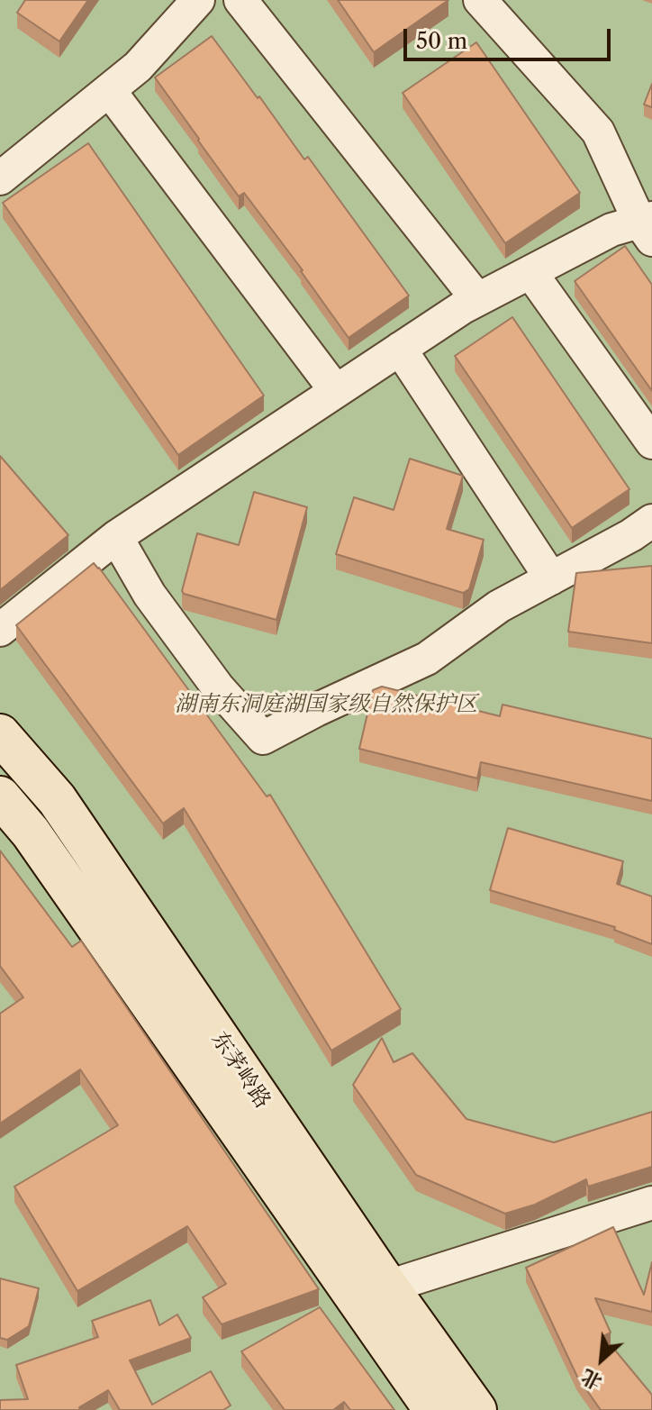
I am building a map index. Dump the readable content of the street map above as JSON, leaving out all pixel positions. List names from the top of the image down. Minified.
{"streets":{"main road":["东茅岭路"]},"parks":["湖南东洞庭湖国家级自然保护区"],"scale_bar":"50 m","north":"bottom left"}
